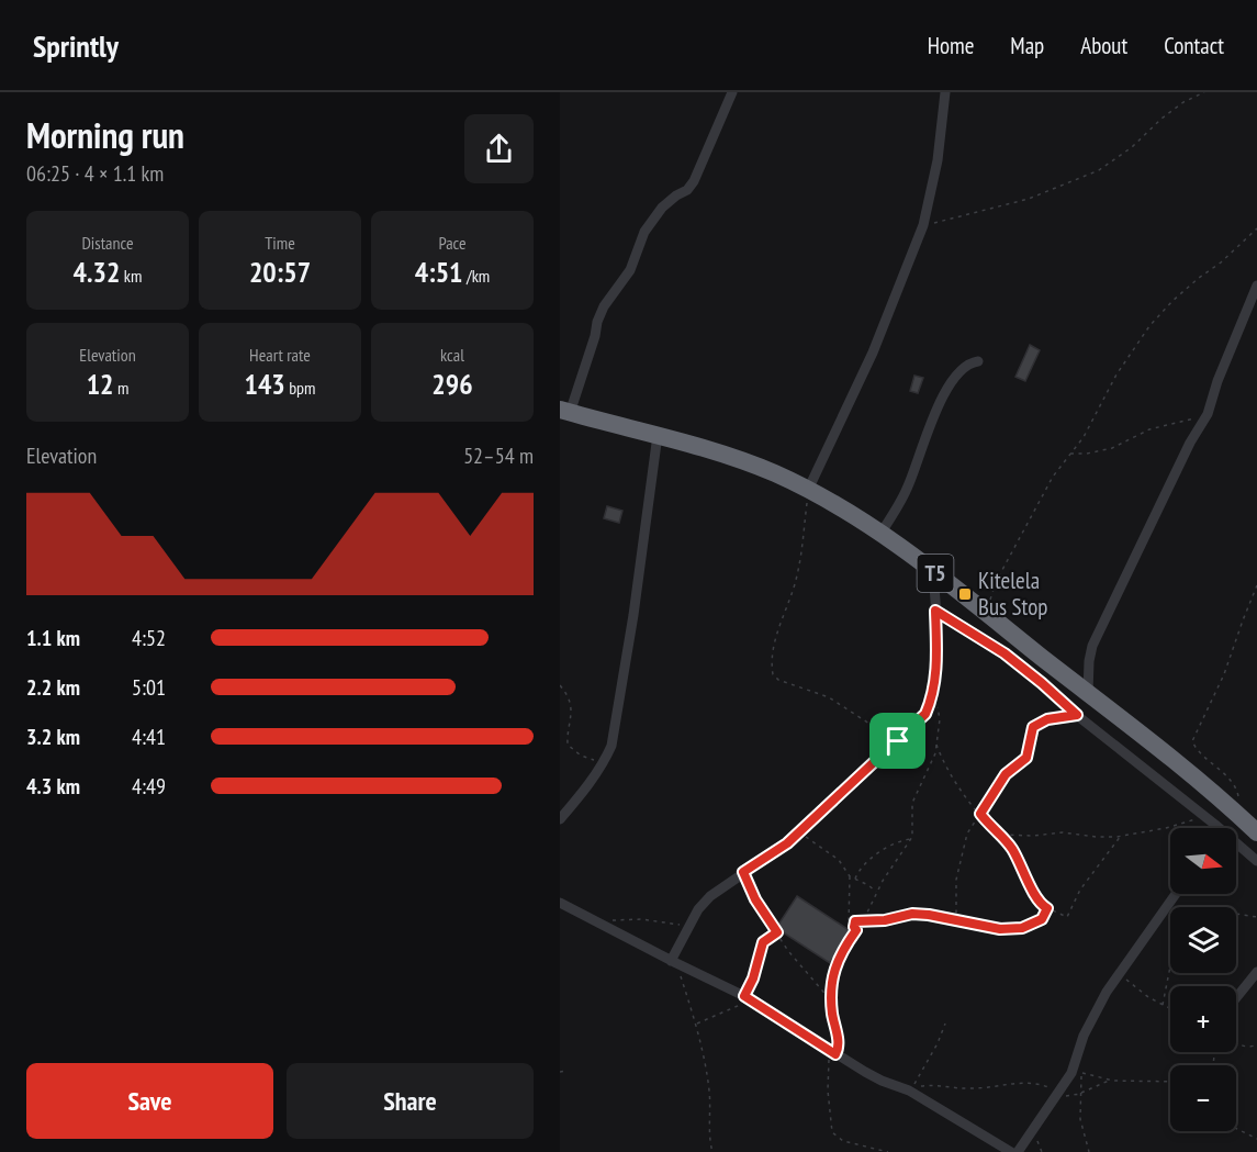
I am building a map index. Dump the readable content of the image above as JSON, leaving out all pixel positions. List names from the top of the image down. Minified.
{"streets":{"highway":["T5"]},"places":{"transit":["Kitelela Bus Stop"]},"north":"right","page":{"header":"Sprintly","nav":["Home","Map","About","Contact"],"heading":["Morning run","06:25 · 4 × 1.1 km"],"stats":[["Distance","4.32 km"],["Time","20:57"],["Pace","4:51 /km"],["Elevation","12 m"],["Heart rate","143 bpm"],["kcal","296"]],"chart":["Elevation","52–54 m"],"list":[{"name":"1.1 km","note":"4:52"},{"name":"2.2 km","note":"5:01"},{"name":"3.2 km","note":"4:41"},{"name":"4.3 km","note":"4:49"}],"map_buttons":["+","−"],"buttons":["Save","Share"]}}
